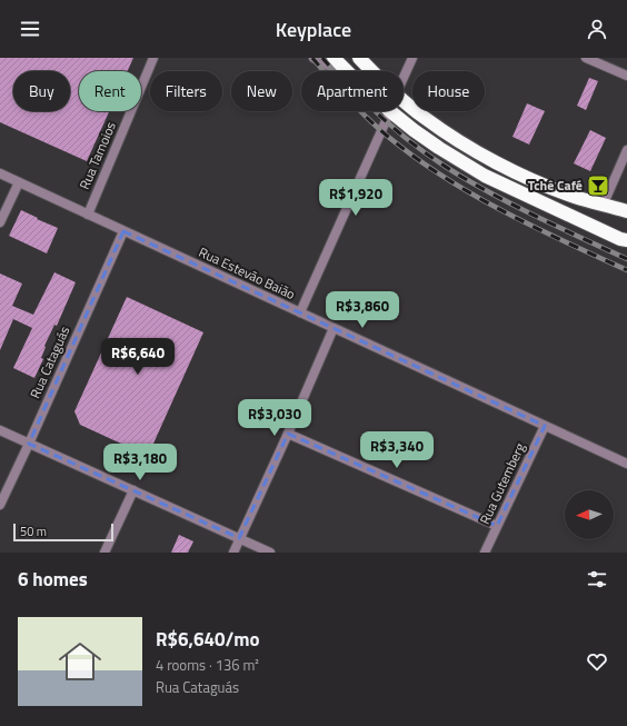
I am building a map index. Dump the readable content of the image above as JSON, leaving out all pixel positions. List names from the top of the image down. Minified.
{"streets":{"street":["Rua Tamoios","Rua Estevão Baião","Rua Cataguás","Rua Gutemberg"]},"crossings":[["Rua Tamoios","Rua Estevão Baião"],["Rua Estevão Baião","Rua Cataguás"],["Rua Estevão Baião","Rua Gutemberg"]],"places":{"bar":["Tchê Café"]},"scale_bar":"50 m","north":"left","page":{"header":"Keyplace","chip":["Buy","Rent","Filters","New","Apartment","House"],"price":["R$1,920","R$3,860","R$6,640","R$3,030","R$3,340","R$3,180"],"scale":"50 m","heading":"6 homes","list":[{"name":"R$6,640/mo","note":"4 rooms · 136 m² · Rua Cataguás"}]}}
